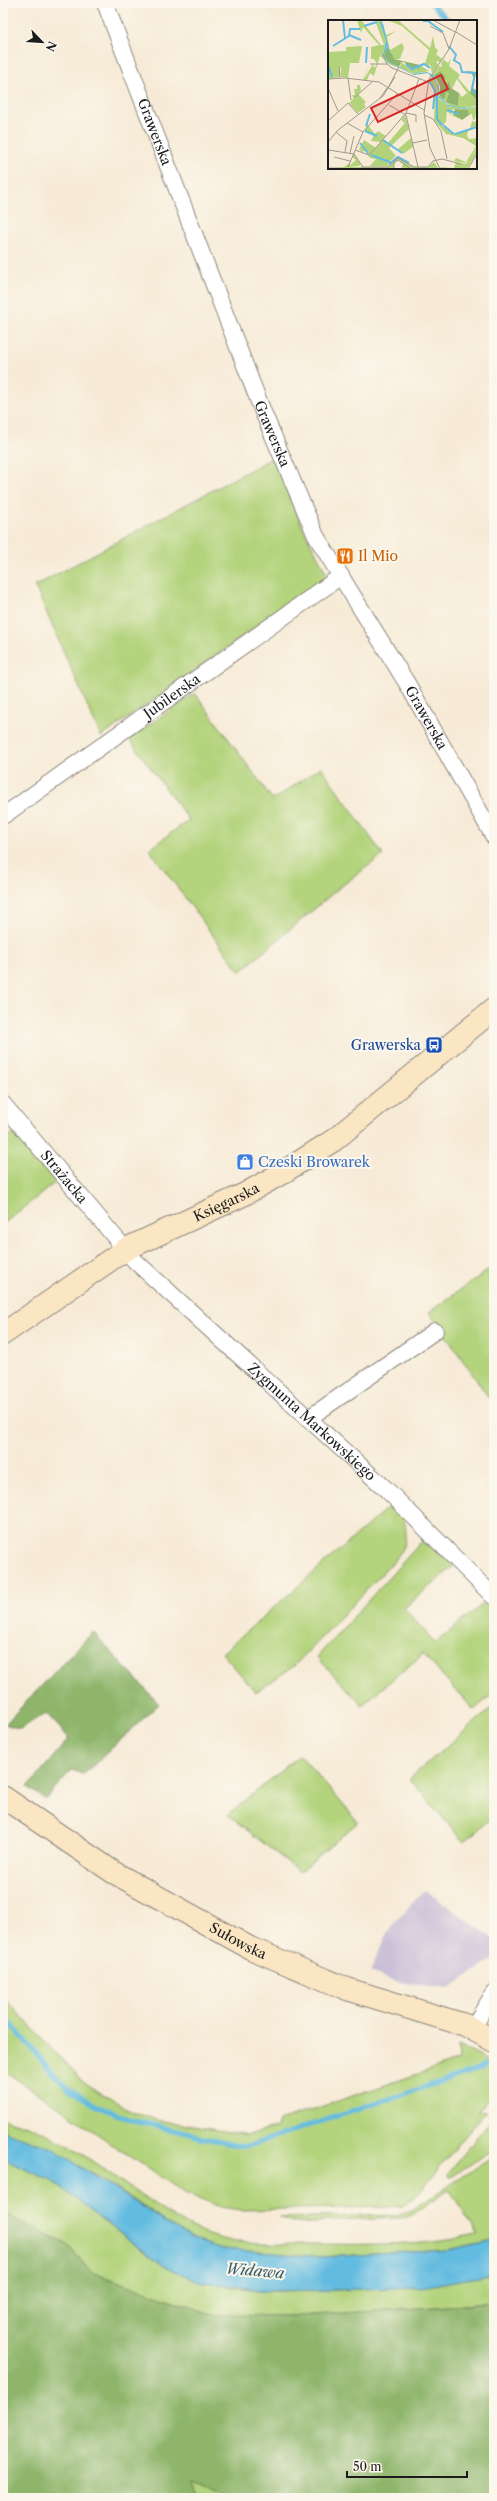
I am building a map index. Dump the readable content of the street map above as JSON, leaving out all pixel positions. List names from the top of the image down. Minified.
{"streets":{"street":["Grawerska","Jubilerska","Strażacka","Księgarska","Zygmunta Markowskiego","Sułowska"]},"crossings":[["Grawerska","Jubilerska"],["Strażacka","Księgarska"],["Strażacka","Zygmunta Markowskiego"],["Księgarska","Zygmunta Markowskiego"]],"water":["Widawa"],"places":{"restaurant":["Il Mio"],"bus stop":["Grawerska"],"shop":["Czeski Browarek"]},"scale_bar":"50 m","north":"bottom right"}
